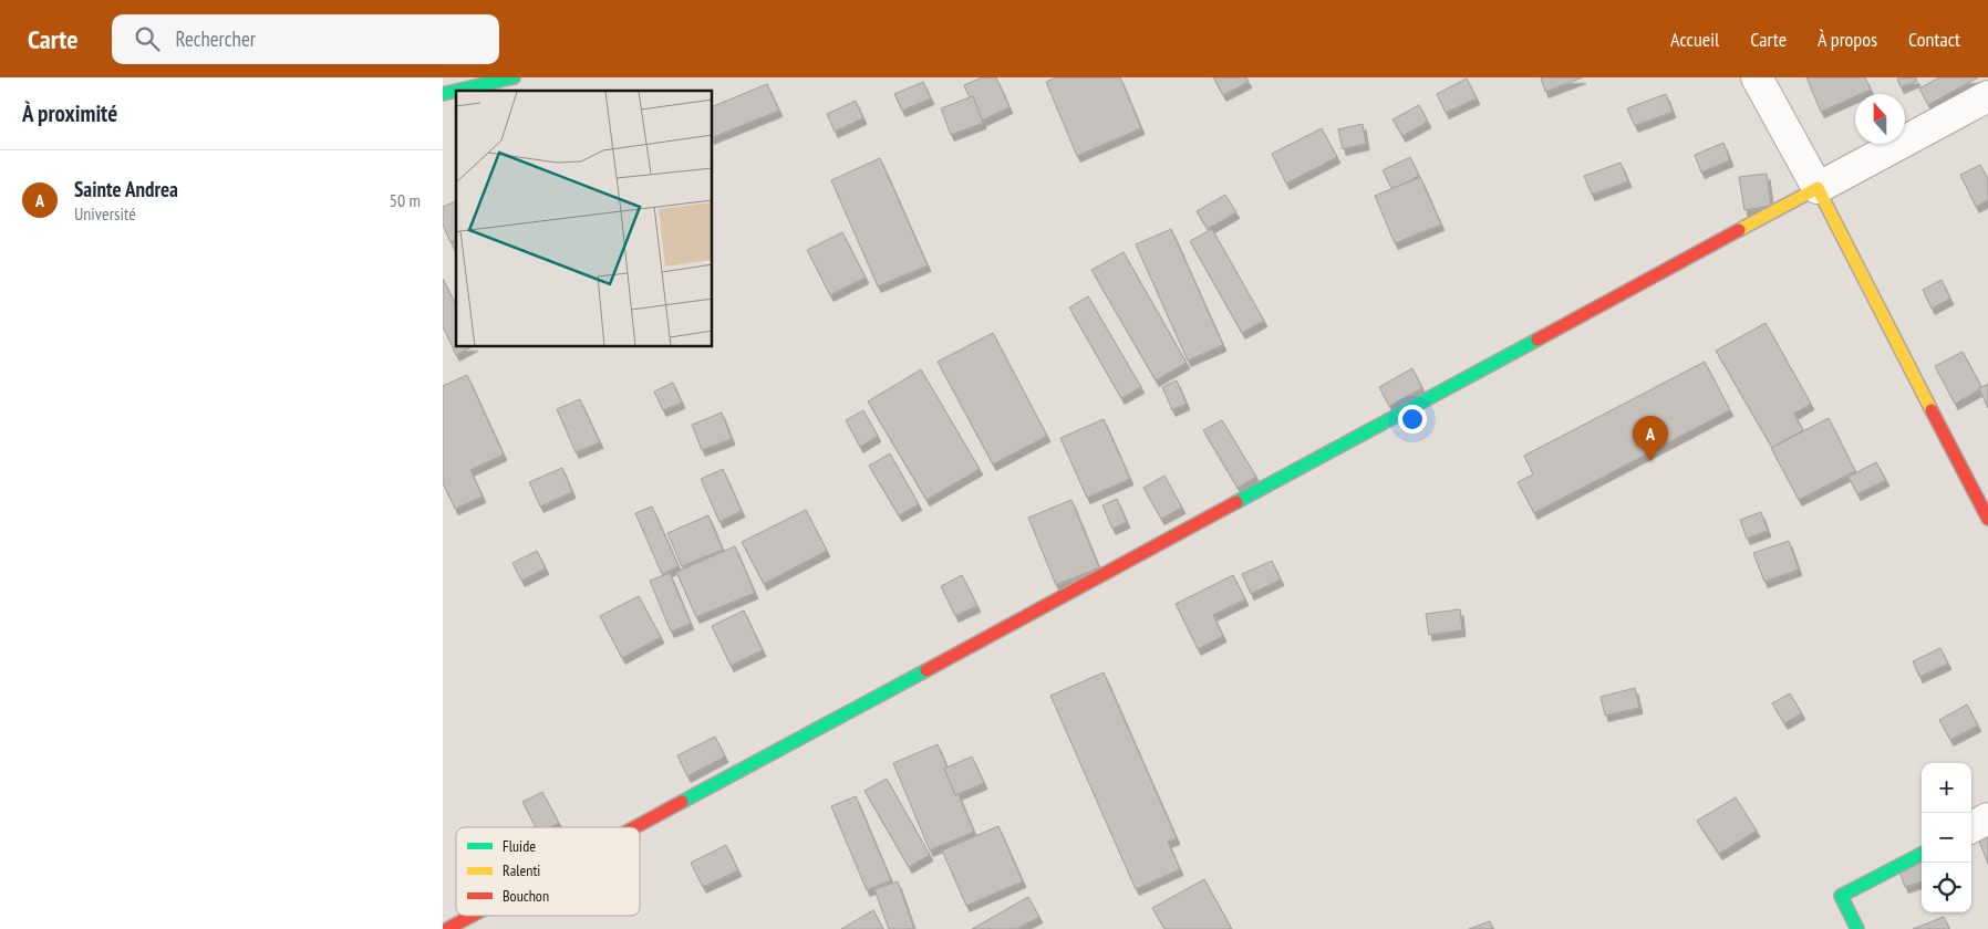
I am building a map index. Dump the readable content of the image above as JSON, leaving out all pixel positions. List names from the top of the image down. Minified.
{"legend":["Fluide","Ralenti","Bouchon"],"north":"top","page":{"header":"Carte","search":"Rechercher","nav":["Accueil","Carte","À propos","Contact"],"heading":"À proximité","list":[{"mark":"A","name":"Sainte Andrea","note":"Université","value":"50 m"}],"pins":"A","map_buttons":["+","−"]}}
